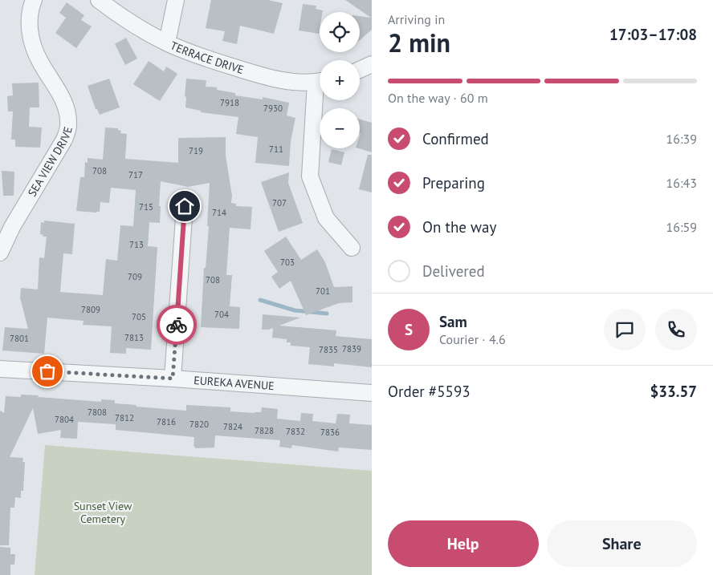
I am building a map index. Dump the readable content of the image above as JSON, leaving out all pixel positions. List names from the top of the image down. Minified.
{"streets":{"street":["TERRACE DRIVE","SEA VIEW DRIVE","EUREKA AVENUE"]},"parks":["Sunset View Cemetery"],"house_numbers":["7918","7930","711","719","708","717","707","715","714","713","703","709","708","701","7809","704","705","7813","7801","7839","7835","7808","7812","7804","7816","7820","7824","7828","7832","7836"],"page":{"heading":["2 min","Arriving in","17:03–17:08"],"panel":["Sam","Courier · 4.6","Order #5593","$33.57"],"map_buttons":["+","−"],"bar":"On the way · 60 m","list":[["Confirmed","16:39"],["Preparing","16:43"],["On the way","16:59"],"Delivered"],"round":"S","buttons":["Help","Share"]}}
